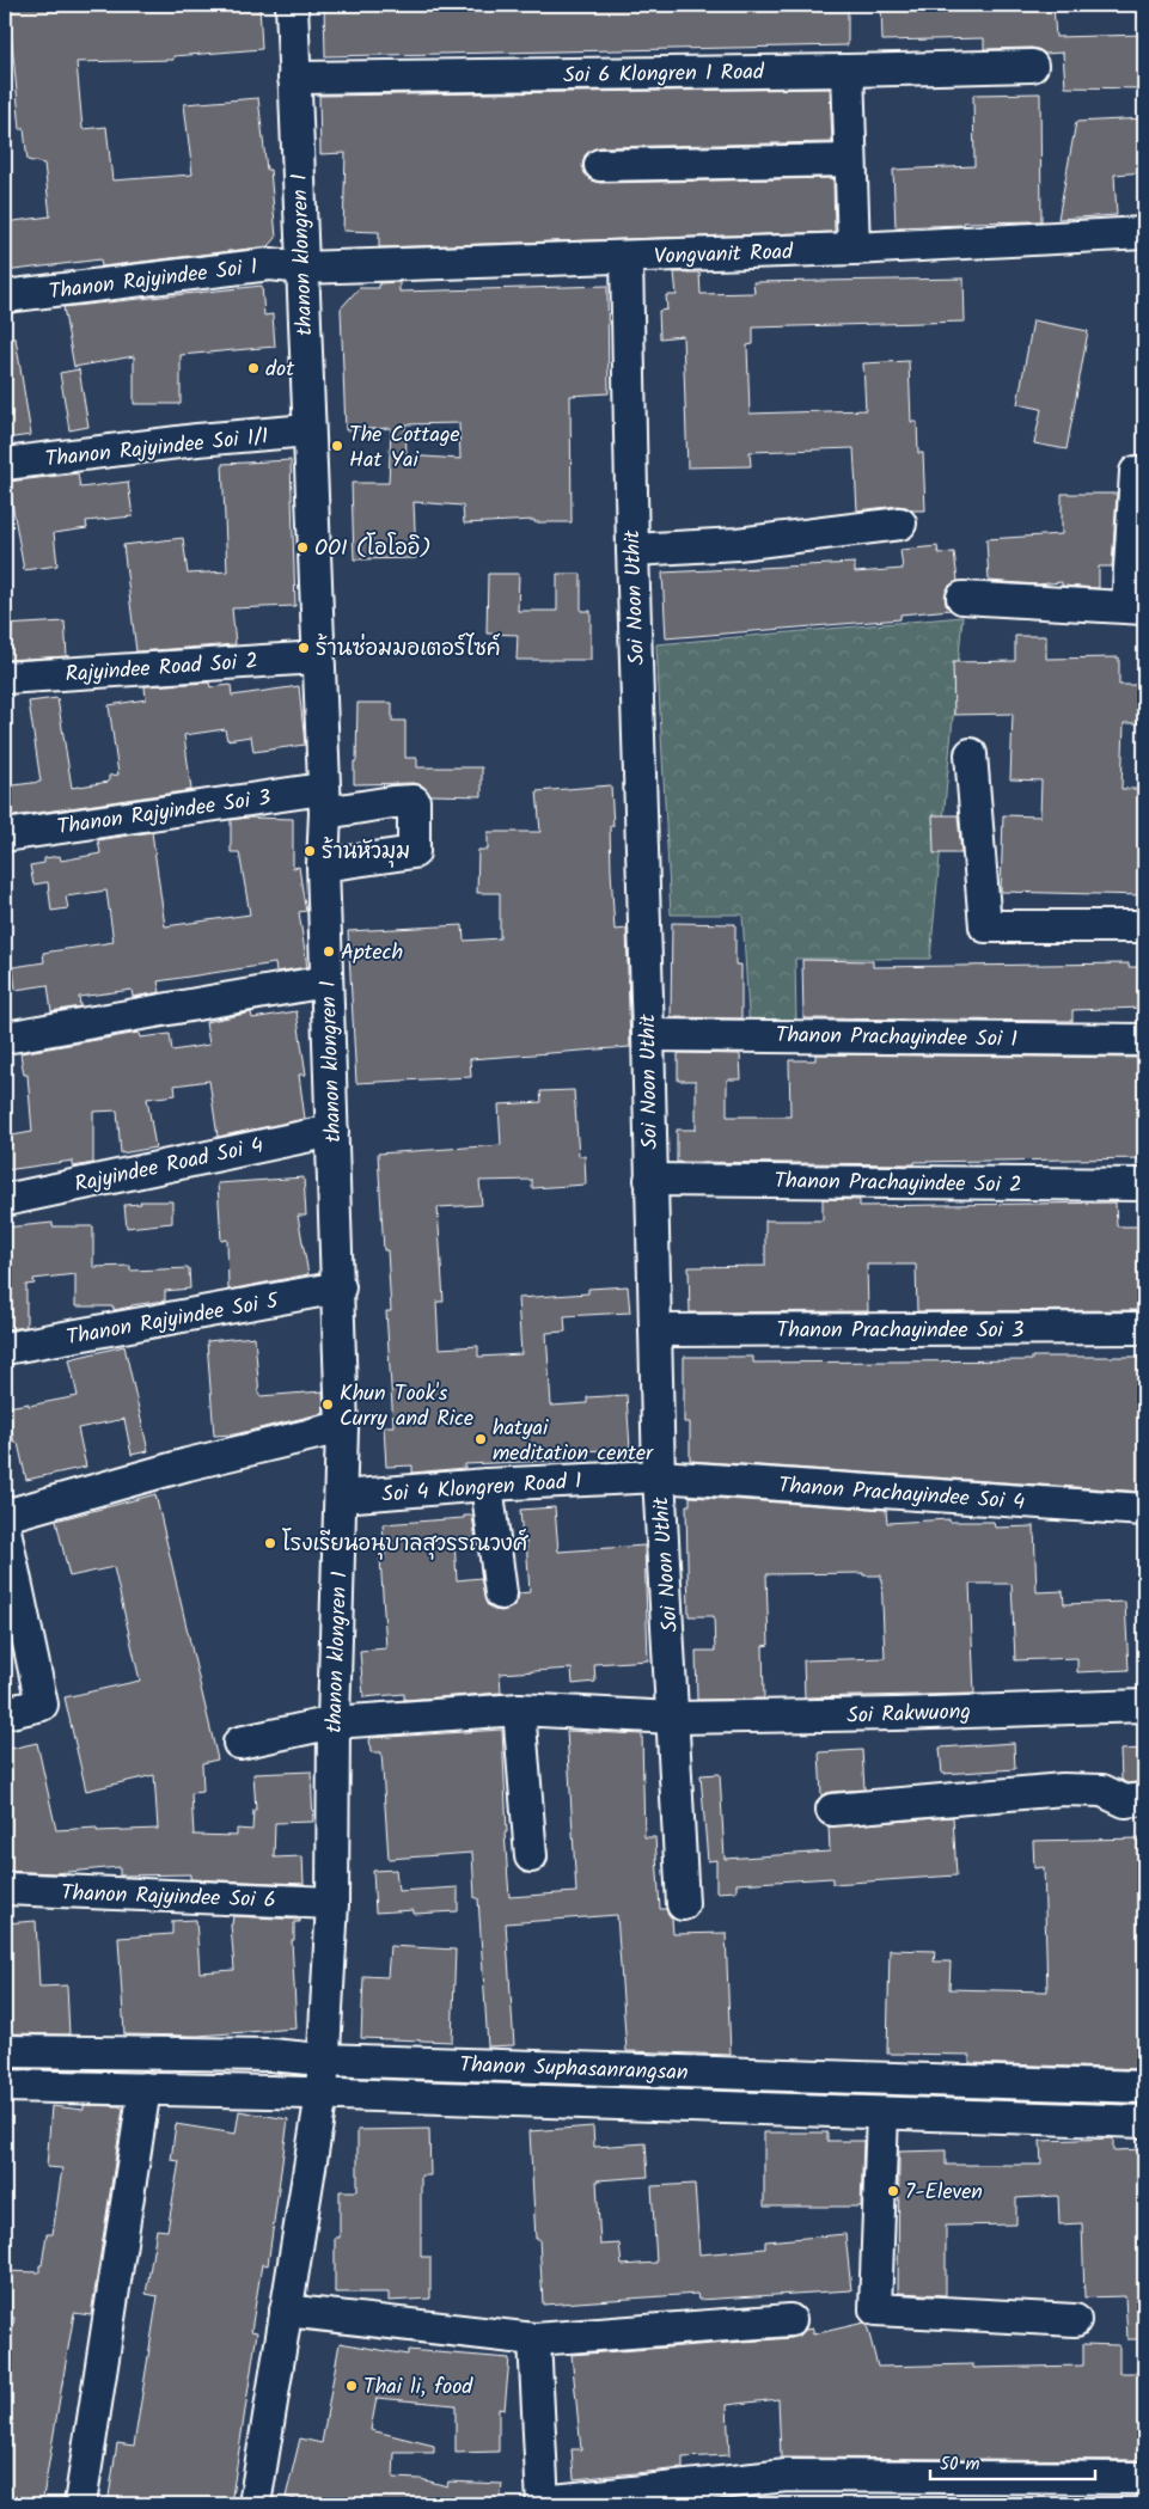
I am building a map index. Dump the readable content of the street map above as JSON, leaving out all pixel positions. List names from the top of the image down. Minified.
{"streets":{"street":["Soi 6 Klongren 1 Road","Vongvanit Road","thanon klongren 1","Thanon Rajyindee Soi 1","Thanon Rajyindee Soi 1/1","Soi Noon Uthit","Rajyindee Road Soi 2","Thanon Rajyindee Soi 3","Thanon Prachayindee Soi 1","Rajyindee Road Soi 4","Thanon Prachayindee Soi 2","Thanon Rajyindee Soi 5","Thanon Prachayindee Soi 3","Soi 4 Klongren Road 1","Thanon Prachayindee Soi 4","Soi Rakwuong","Thanon Rajyindee Soi 6","Thanon Suphasanrangsan"]},"crossings":[["Soi 6 Klongren 1 Road","thanon klongren 1"],["Vongvanit Road","thanon klongren 1"],["Vongvanit Road","Thanon Rajyindee Soi 1"],["Vongvanit Road","Soi Noon Uthit"],["thanon klongren 1","Thanon Rajyindee Soi 1"],["thanon klongren 1","Thanon Rajyindee Soi 1/1"],["thanon klongren 1","Rajyindee Road Soi 2"],["thanon klongren 1","Thanon Rajyindee Soi 3"],["thanon klongren 1","Rajyindee Road Soi 4"],["thanon klongren 1","Thanon Rajyindee Soi 5"],["thanon klongren 1","Soi 4 Klongren Road 1"],["thanon klongren 1","Soi Rakwuong"],["thanon klongren 1","Thanon Rajyindee Soi 6"],["thanon klongren 1","Thanon Suphasanrangsan"],["Soi Noon Uthit","Thanon Prachayindee Soi 1"],["Soi Noon Uthit","Thanon Prachayindee Soi 2"],["Soi Noon Uthit","Thanon Prachayindee Soi 3"],["Soi Noon Uthit","Soi 4 Klongren Road 1"],["Soi Noon Uthit","Thanon Prachayindee Soi 4"],["Soi Noon Uthit","Soi Rakwuong"],["Soi 4 Klongren Road 1","Thanon Prachayindee Soi 4"]],"places":["dot","The Cottage Hat Yai","OOI (โอโออิ)","ร้านซ่อมมอเตอร์ไซค์","ร้านหัวมุม","Aptech","Khun Took's Curry and Rice","hatyai meditation center","โรงเรียนอนุบาลสุวรรณวงศ์","7-Eleven","Thai li, food"],"scale_bar":"50 m"}
